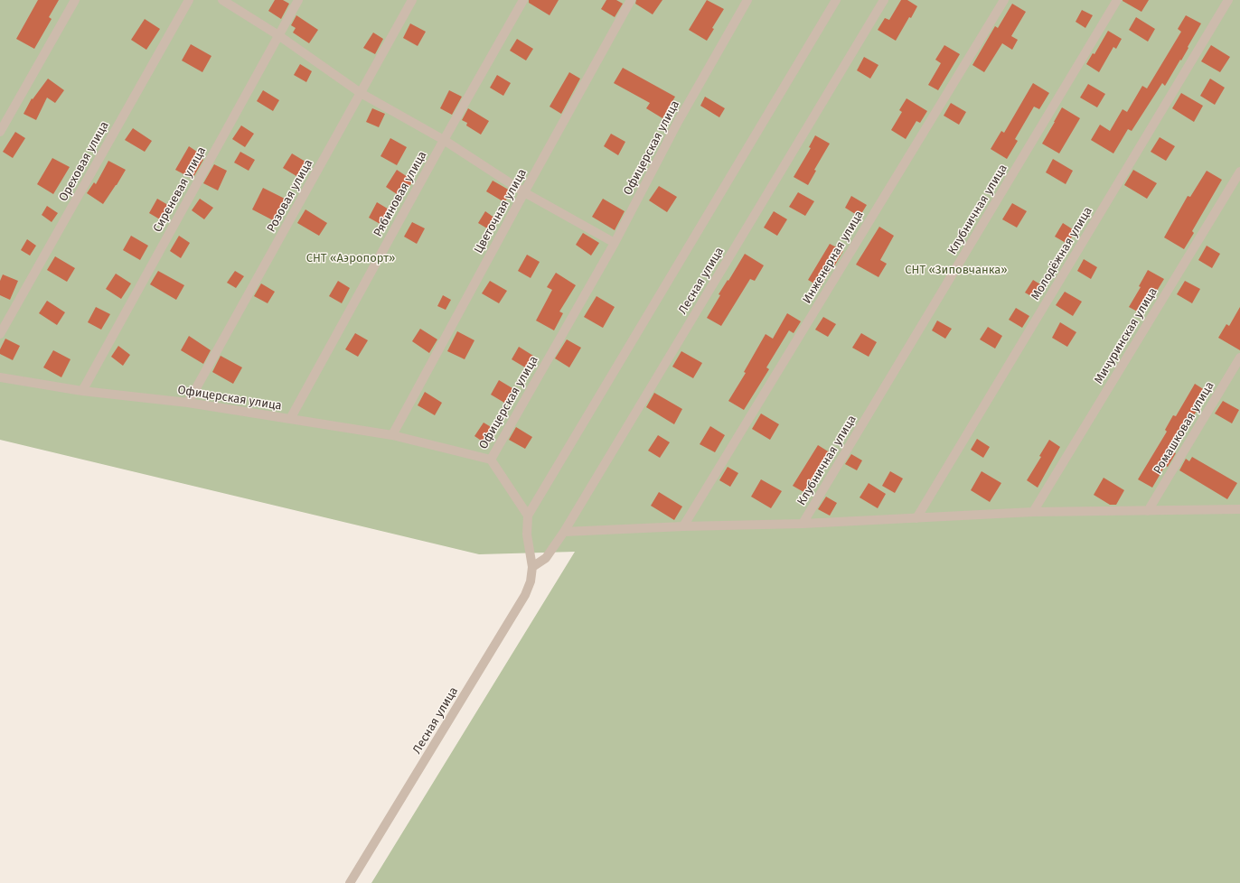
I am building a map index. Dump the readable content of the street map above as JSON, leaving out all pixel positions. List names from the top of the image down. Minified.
{"streets":{"street":["Офицерская улица","Ореховая улица","Сиреневая улица","Рябиновая улица","Розовая улица","Клубничная улица","Цветочная улица","Молодёжная улица","Инженерная улица","Лесная улица","Мичуринская улица","Ромашковая улица"]},"crossings":[["Офицерская улица","Сиреневая улица"],["Офицерская улица","Рябиновая улица"],["Офицерская улица","Розовая улица"],["Офицерская улица","Цветочная улица"]],"parks":["СНТ «Аэропорт»","СНТ «Зиповчанка»"]}
